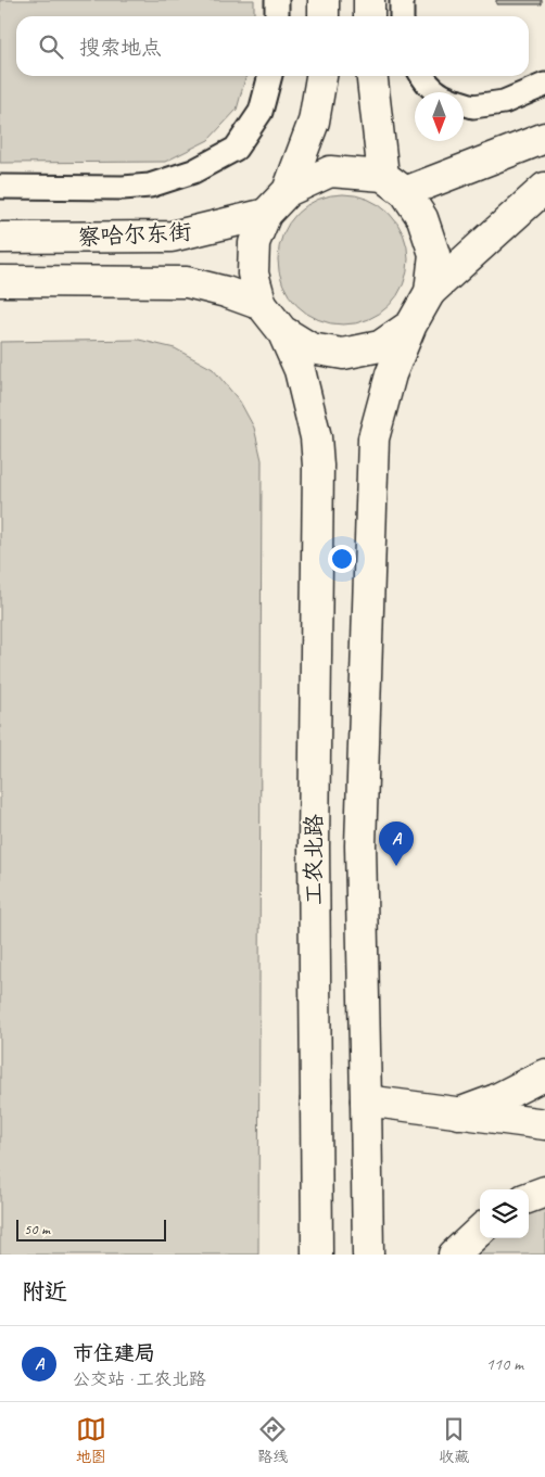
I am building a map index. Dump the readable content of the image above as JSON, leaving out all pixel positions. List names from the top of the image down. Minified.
{"streets":{"main road":["察哈尔东街","工农北路"]},"crossings":[["察哈尔东街","工农北路"]],"scale_bar":"50 m","north":"bottom","page":{"search":"搜索地点","pins":"A","scale":"50 m","heading":"附近","list":[{"mark":"A","name":"市住建局","note":"公交站 · 工农北路","value":"110 m"}],"nav":["地图","路线","收藏"]}}
